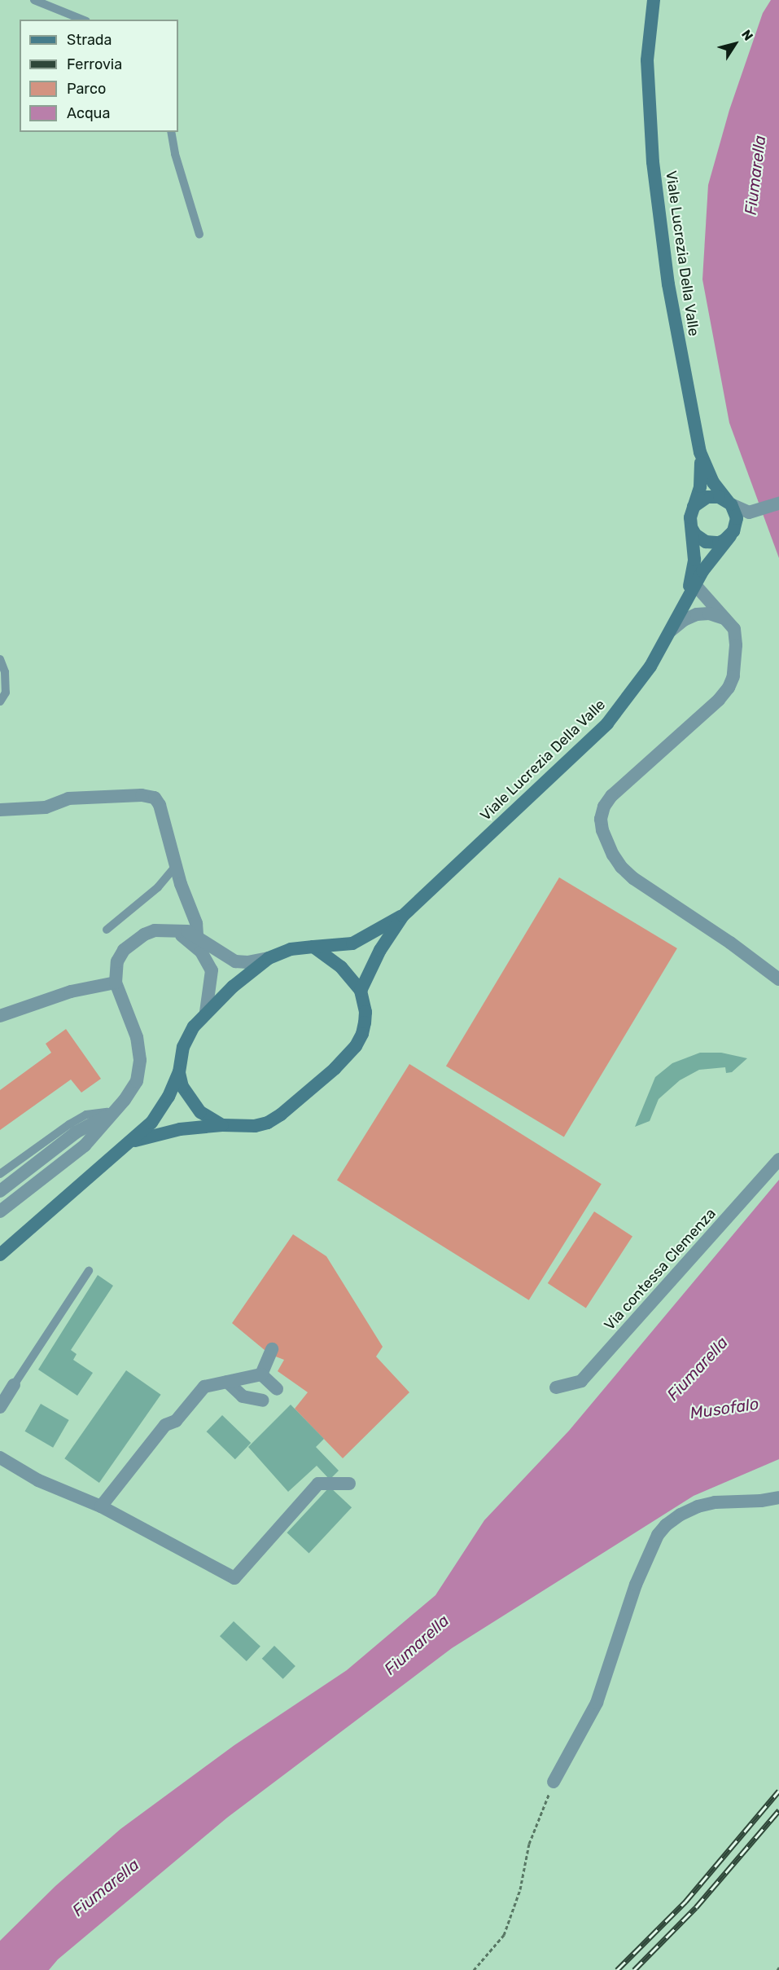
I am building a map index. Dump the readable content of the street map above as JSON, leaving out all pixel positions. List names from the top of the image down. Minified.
{"streets":{"main road":["Viale Lucrezia Della Valle"],"street":["Via contessa Clemenza"]},"water":["Fiumarella","Musofalo"],"legend":["Strada","Ferrovia","Parco","Acqua"],"north":"top right"}
